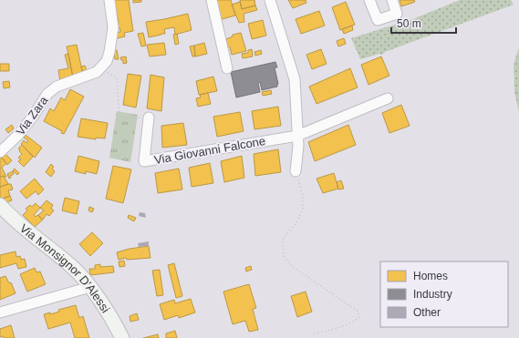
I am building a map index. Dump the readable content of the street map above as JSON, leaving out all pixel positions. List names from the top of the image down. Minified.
{"streets":{"main road":["Via Monsignor D'Alessi"],"street":["Via Zara","Via Giovanni Falcone"]},"legend":["Homes","Industry","Other"],"scale_bar":"50 m"}
